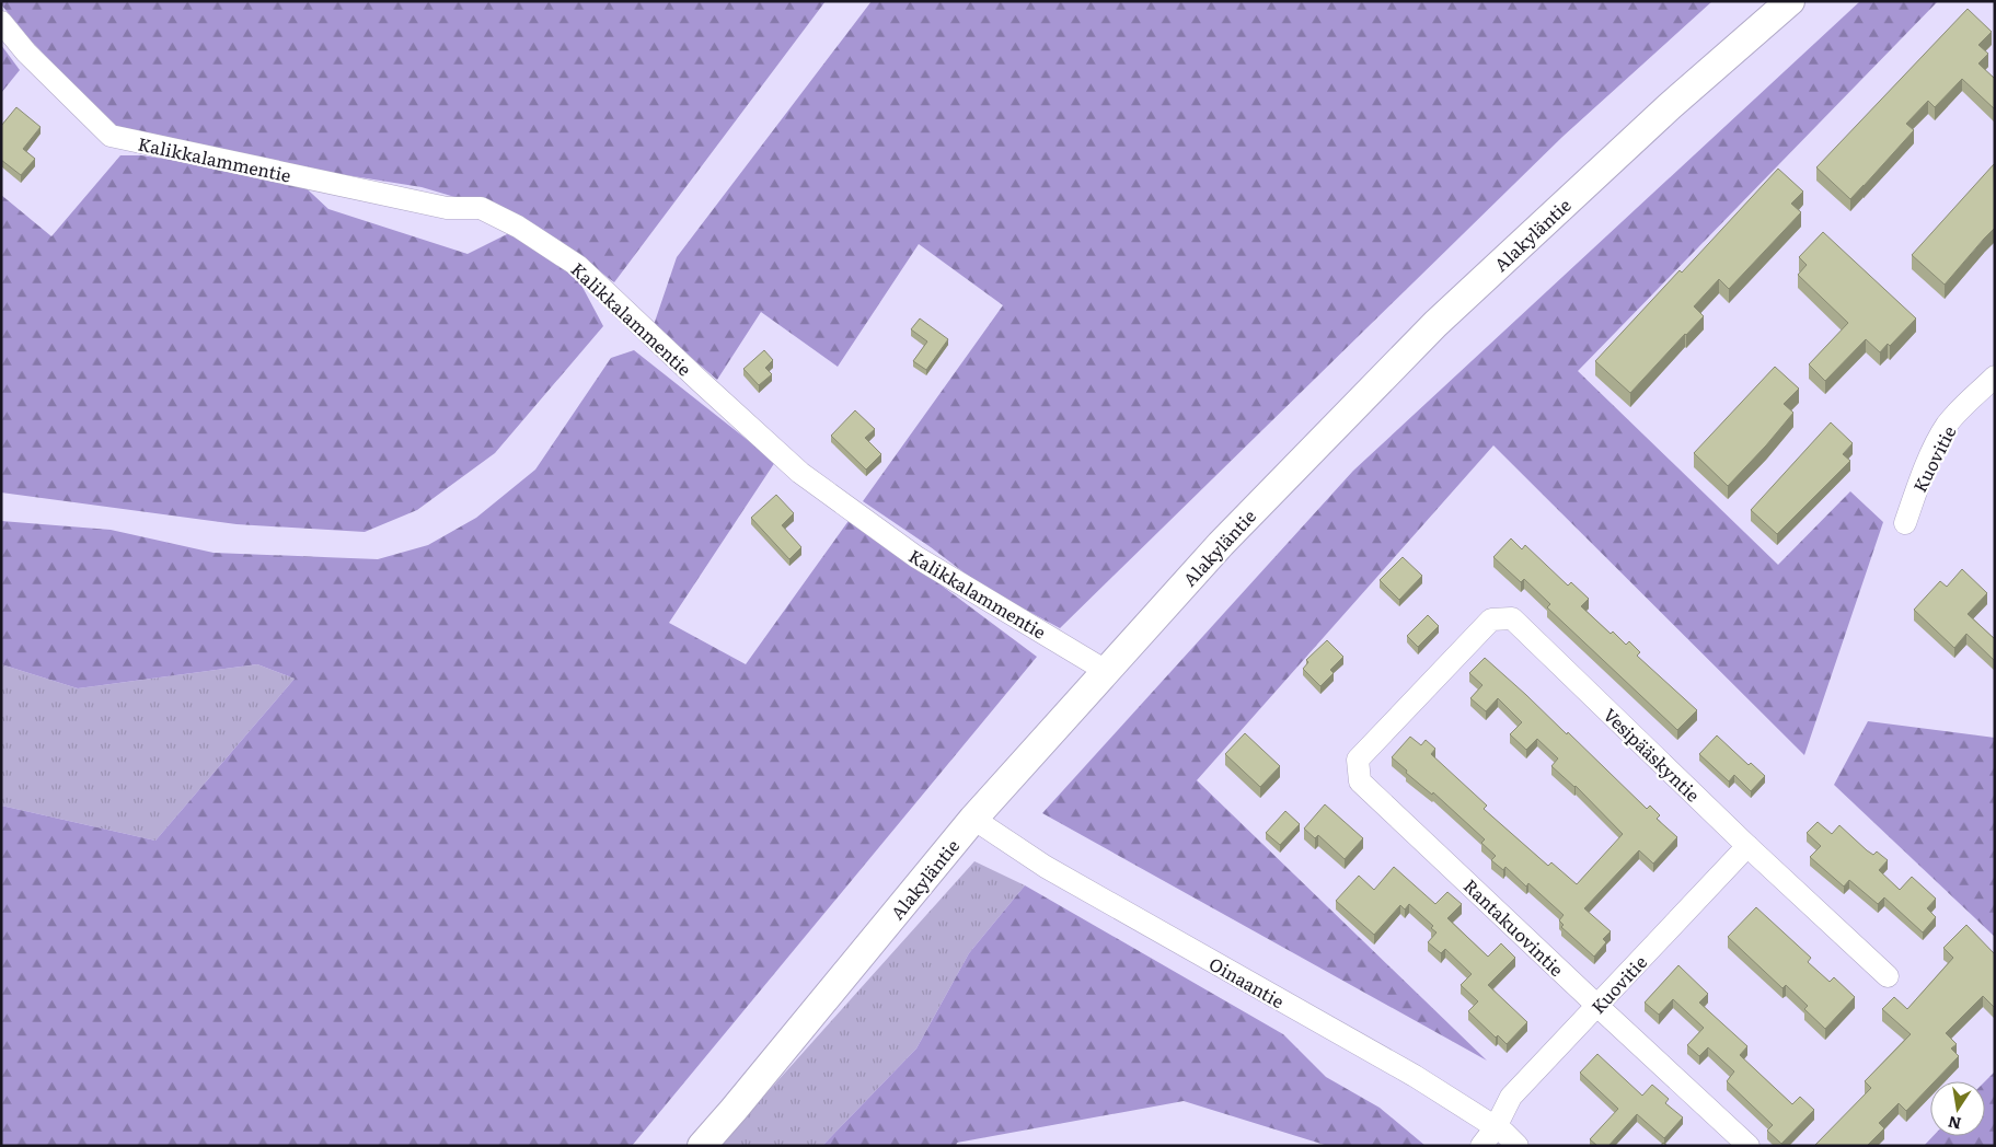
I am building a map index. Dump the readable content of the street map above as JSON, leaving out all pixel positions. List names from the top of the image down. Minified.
{"streets":{"main road":["Alakyläntie"],"street":["Kalikkalammentie","Kuovitie","Vesipääskyntie","Rantakuovintie","Oinaantie"]},"crossings":[["Kalikkalammentie","Alakyläntie"],["Alakyläntie","Oinaantie"],["Kuovitie","Vesipääskyntie"],["Kuovitie","Rantakuovintie"],["Kuovitie","Oinaantie"],["Vesipääskyntie","Rantakuovintie"]],"north":"bottom"}
